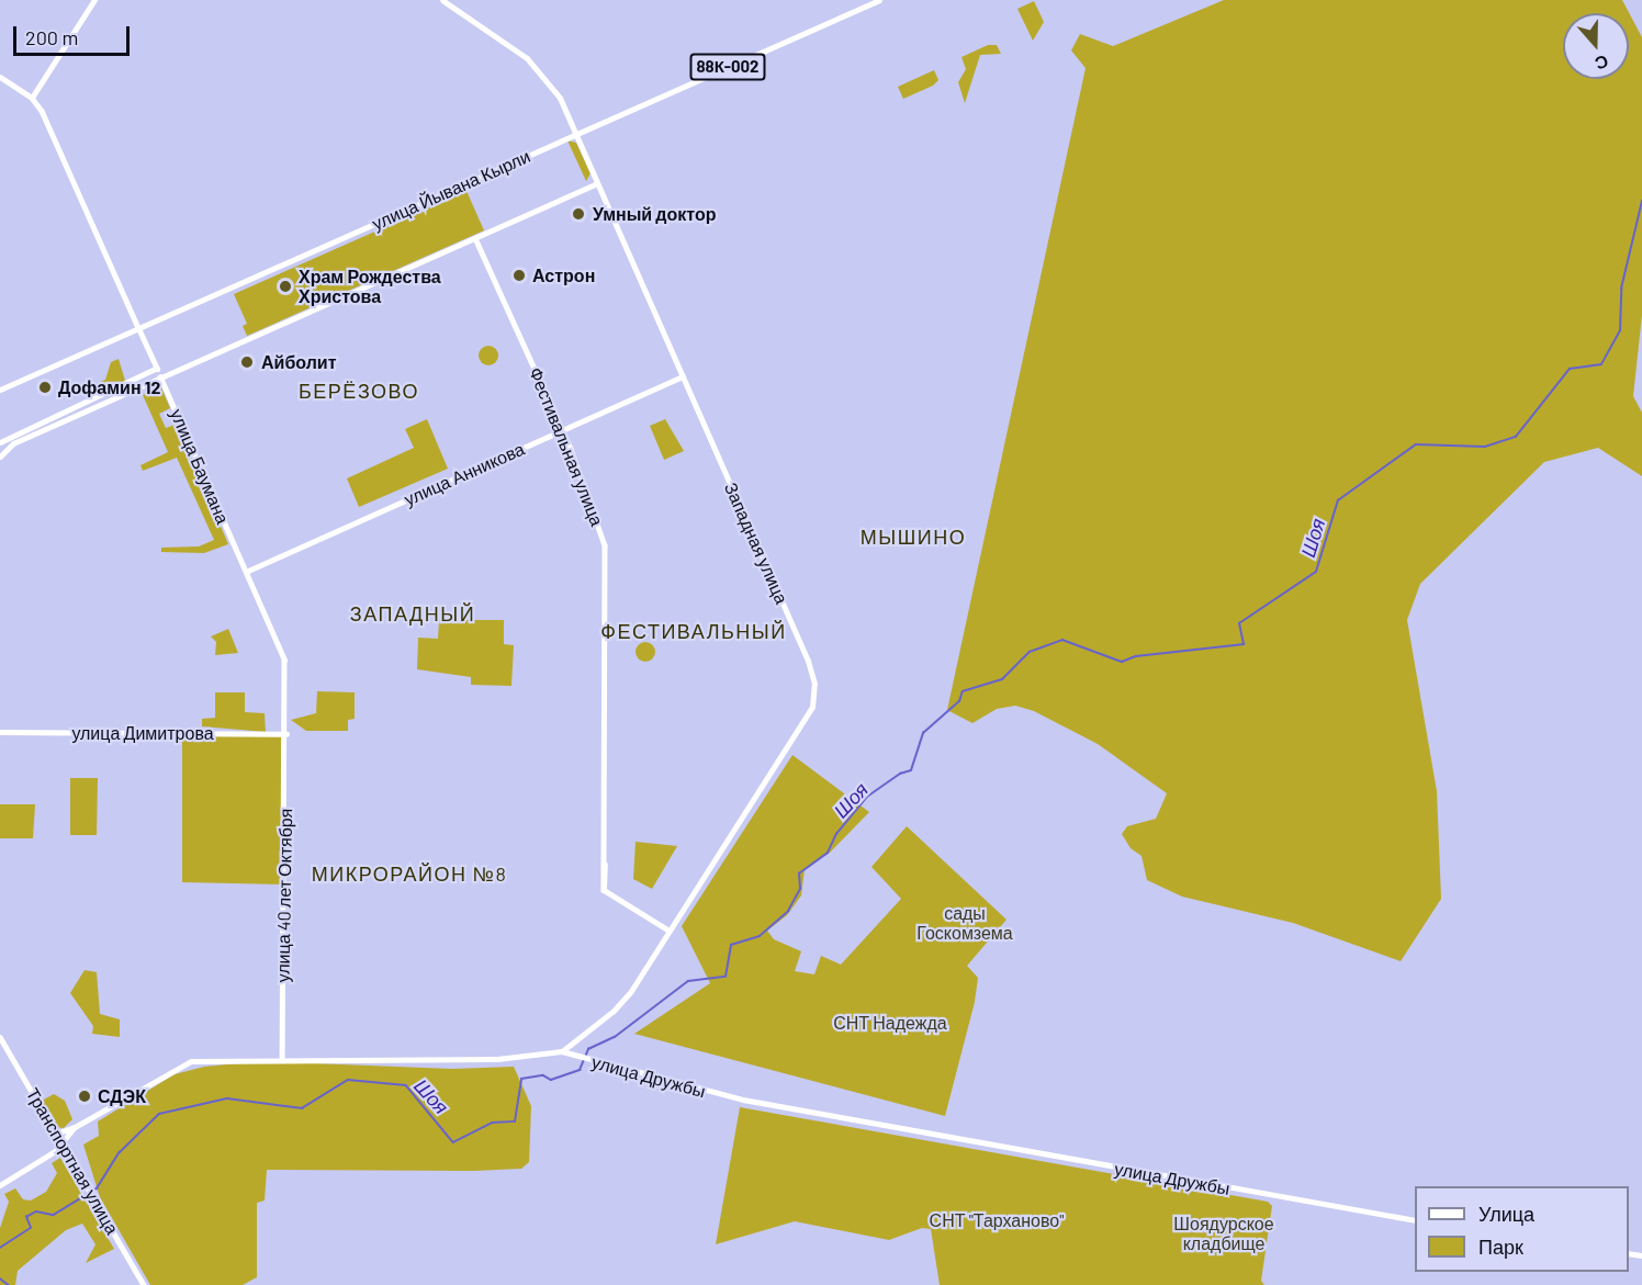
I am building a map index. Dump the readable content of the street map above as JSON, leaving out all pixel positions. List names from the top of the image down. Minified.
{"streets":{"main road":["88К-002","улица Йывана Кырли","улица Баумана","Западная улица","улица Дружбы"],"street":["Фестивальная улица","улица Анникова","улица Димитрова","улица 40 лет Октября","Транспортная улица"]},"crossings":[["улица Йывана Кырли","улица Баумана"],["улица Йывана Кырли","Западная улица"],["Фестивальная улица","улица Анникова"],["Фестивальная улица","Западная улица"],["улица Баумана","улица Анникова"],["улица Баумана","улица Димитрова"],["улица Баумана","улица 40 лет Октября"],["улица Анникова","Западная улица"],["Западная улица","улица Дружбы"],["улица Димитрова","улица 40 лет Октября"],["улица 40 лет Октября","улица Дружбы"],["улица Дружбы","Транспортная улица"]],"districts":["БЕРЁЗОВО","МЫШИНО","ЗАПАДНЫЙ","ФЕСТИВАЛЬНЫЙ","МИКРОРАЙОН №8"],"water":["Шоя"],"parks":["сады Госкомзема","СНТ Надежда","СНТ \"Тарханово\"","Шоядурское кладбище"],"places":["Умный доктор","Астрон","Храм Рождества Христова","Айболит","Дофамин 12","СДЭК"],"legend":["Улица","Парк"],"scale_bar":"200 m","north":"bottom"}
